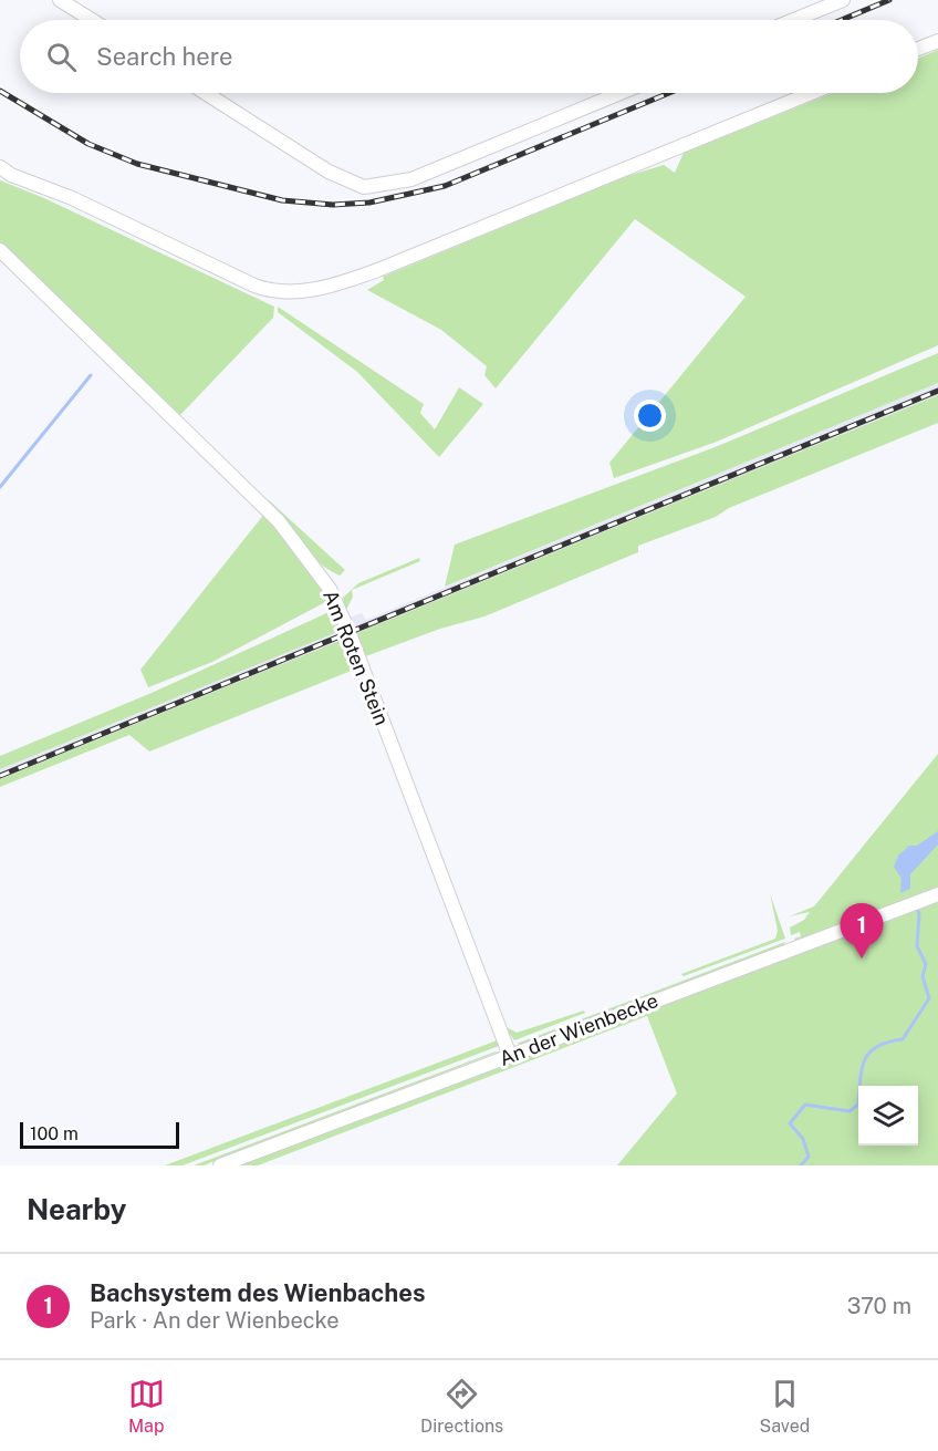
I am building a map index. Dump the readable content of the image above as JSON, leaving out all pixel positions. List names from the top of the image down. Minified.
{"streets":{"street":["Am Roten Stein","An der Wienbecke"]},"crossings":[["Am Roten Stein","An der Wienbecke"]],"scale_bar":"100 m","page":{"search":"Search here","pins":"1","scale":"100 m","heading":"Nearby","list":[{"mark":"1","name":"Bachsystem des Wienbaches","note":"Park · An der Wienbecke","value":"370 m"}],"nav":["Map","Directions","Saved"]}}
